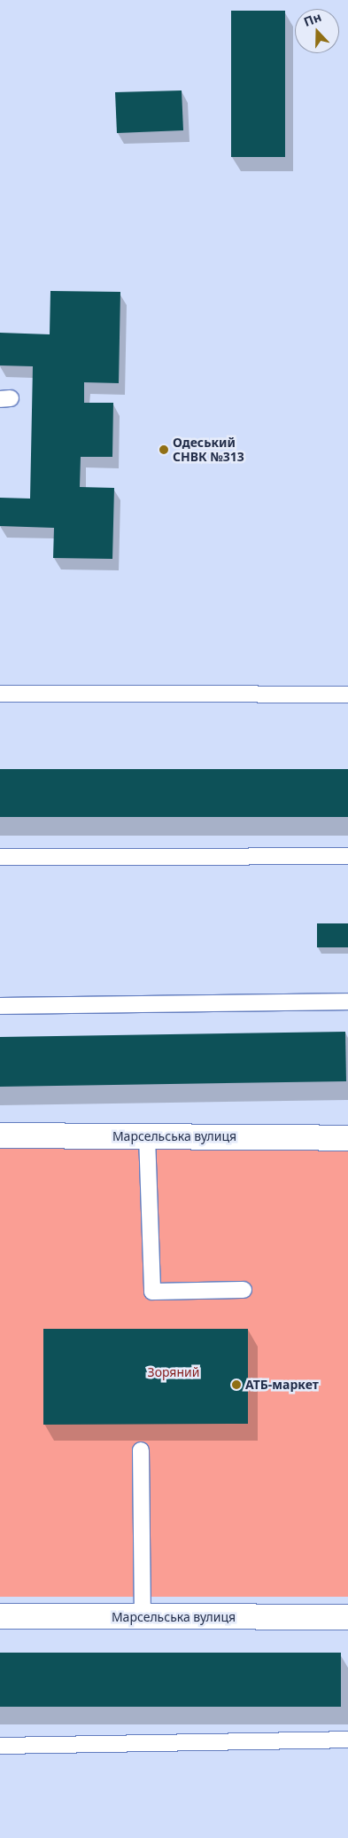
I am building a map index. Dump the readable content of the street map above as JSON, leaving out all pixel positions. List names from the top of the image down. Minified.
{"streets":{"street":["Марсельська вулиця"]},"parks":["Зоряний"],"places":["Одеський СНВК №313","АТБ-маркет"],"north":"top"}
